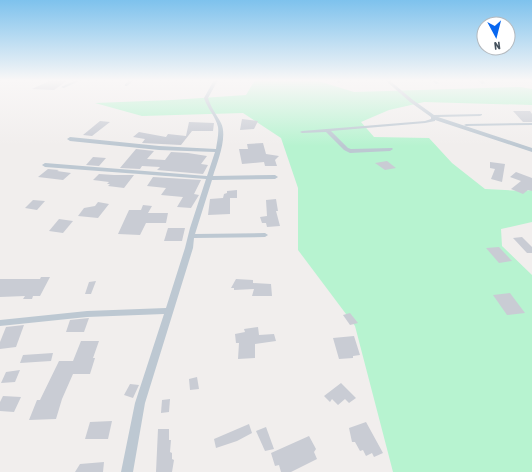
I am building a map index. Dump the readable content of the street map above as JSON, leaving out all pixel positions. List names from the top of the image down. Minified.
{"north":"bottom"}
